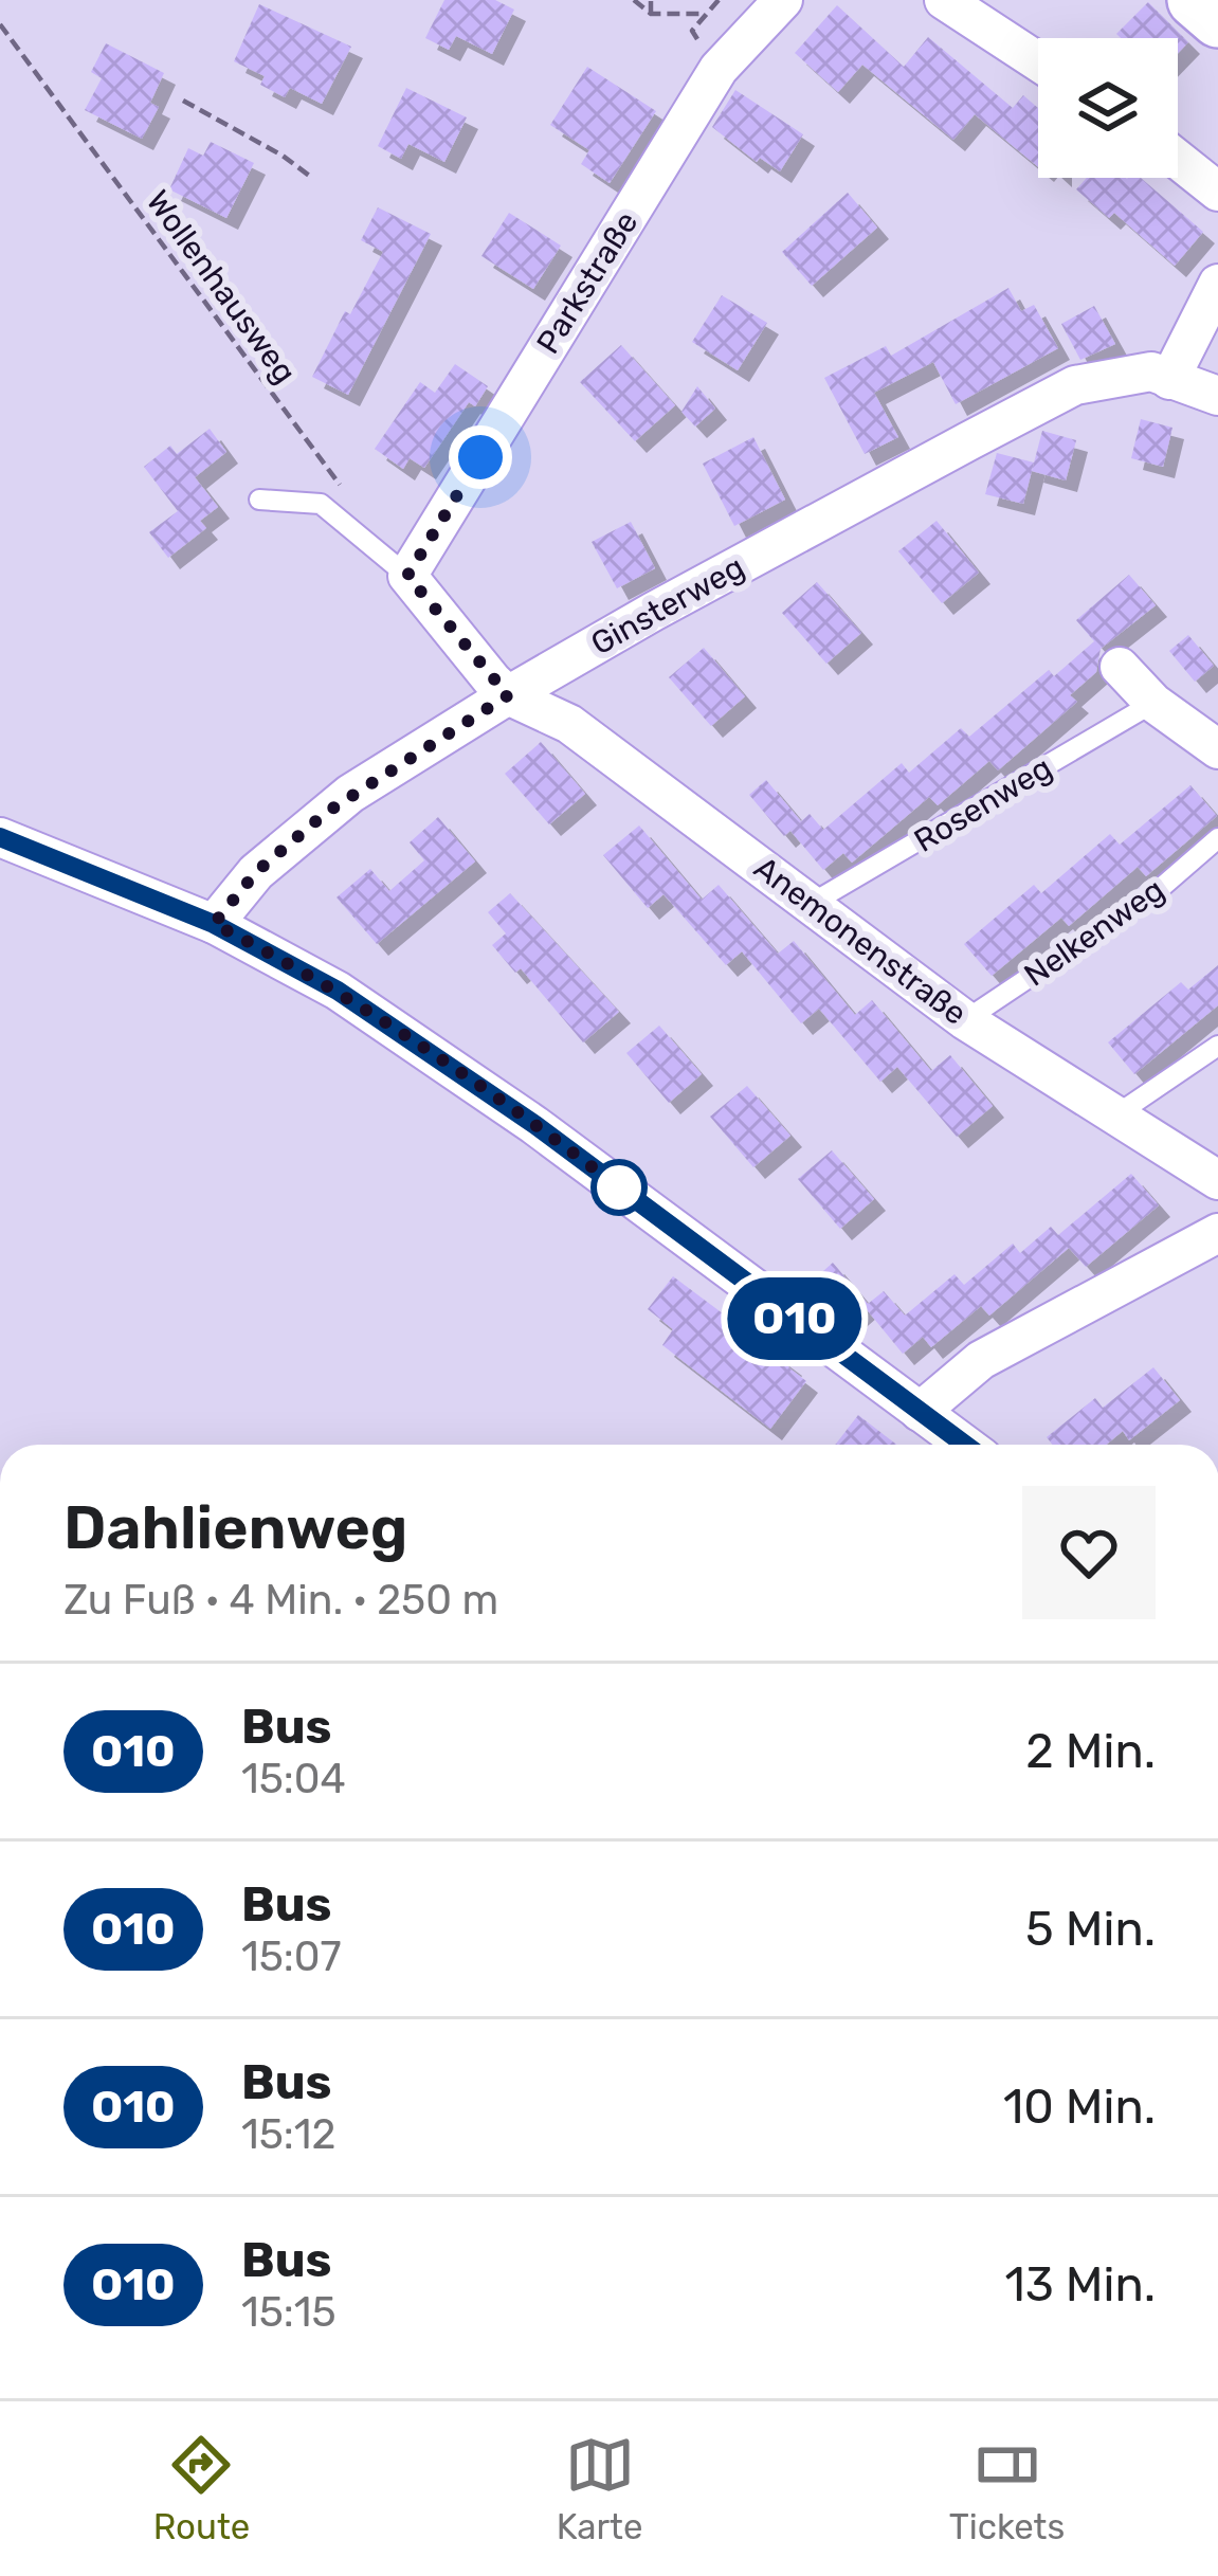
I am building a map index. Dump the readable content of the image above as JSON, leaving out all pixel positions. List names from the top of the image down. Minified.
{"streets":{"street":["Parkstraße","Ginsterweg","Anemonenstraße"],"lane":["Rosenweg","Nelkenweg"],"path":["Wollenhausweg"]},"crossings":[["Ginsterweg","Anemonenstraße"],["Rosenweg","Anemonenstraße"],["Nelkenweg","Anemonenstraße"]],"lines":["bus line O10"],"page":{"on_map":"O10","heading":["Dahlienweg","Zu Fuß · 4 Min. · 250 m"],"list":[{"mark":"O10","name":"Bus","note":"15:04","value":"2 Min."},{"mark":"O10","name":"Bus","note":"15:07","value":"5 Min."},{"mark":"O10","name":"Bus","note":"15:12","value":"10 Min."},{"mark":"O10","name":"Bus","note":"15:15","value":"13 Min."}],"tabs":["Route","Karte","Tickets"]}}
